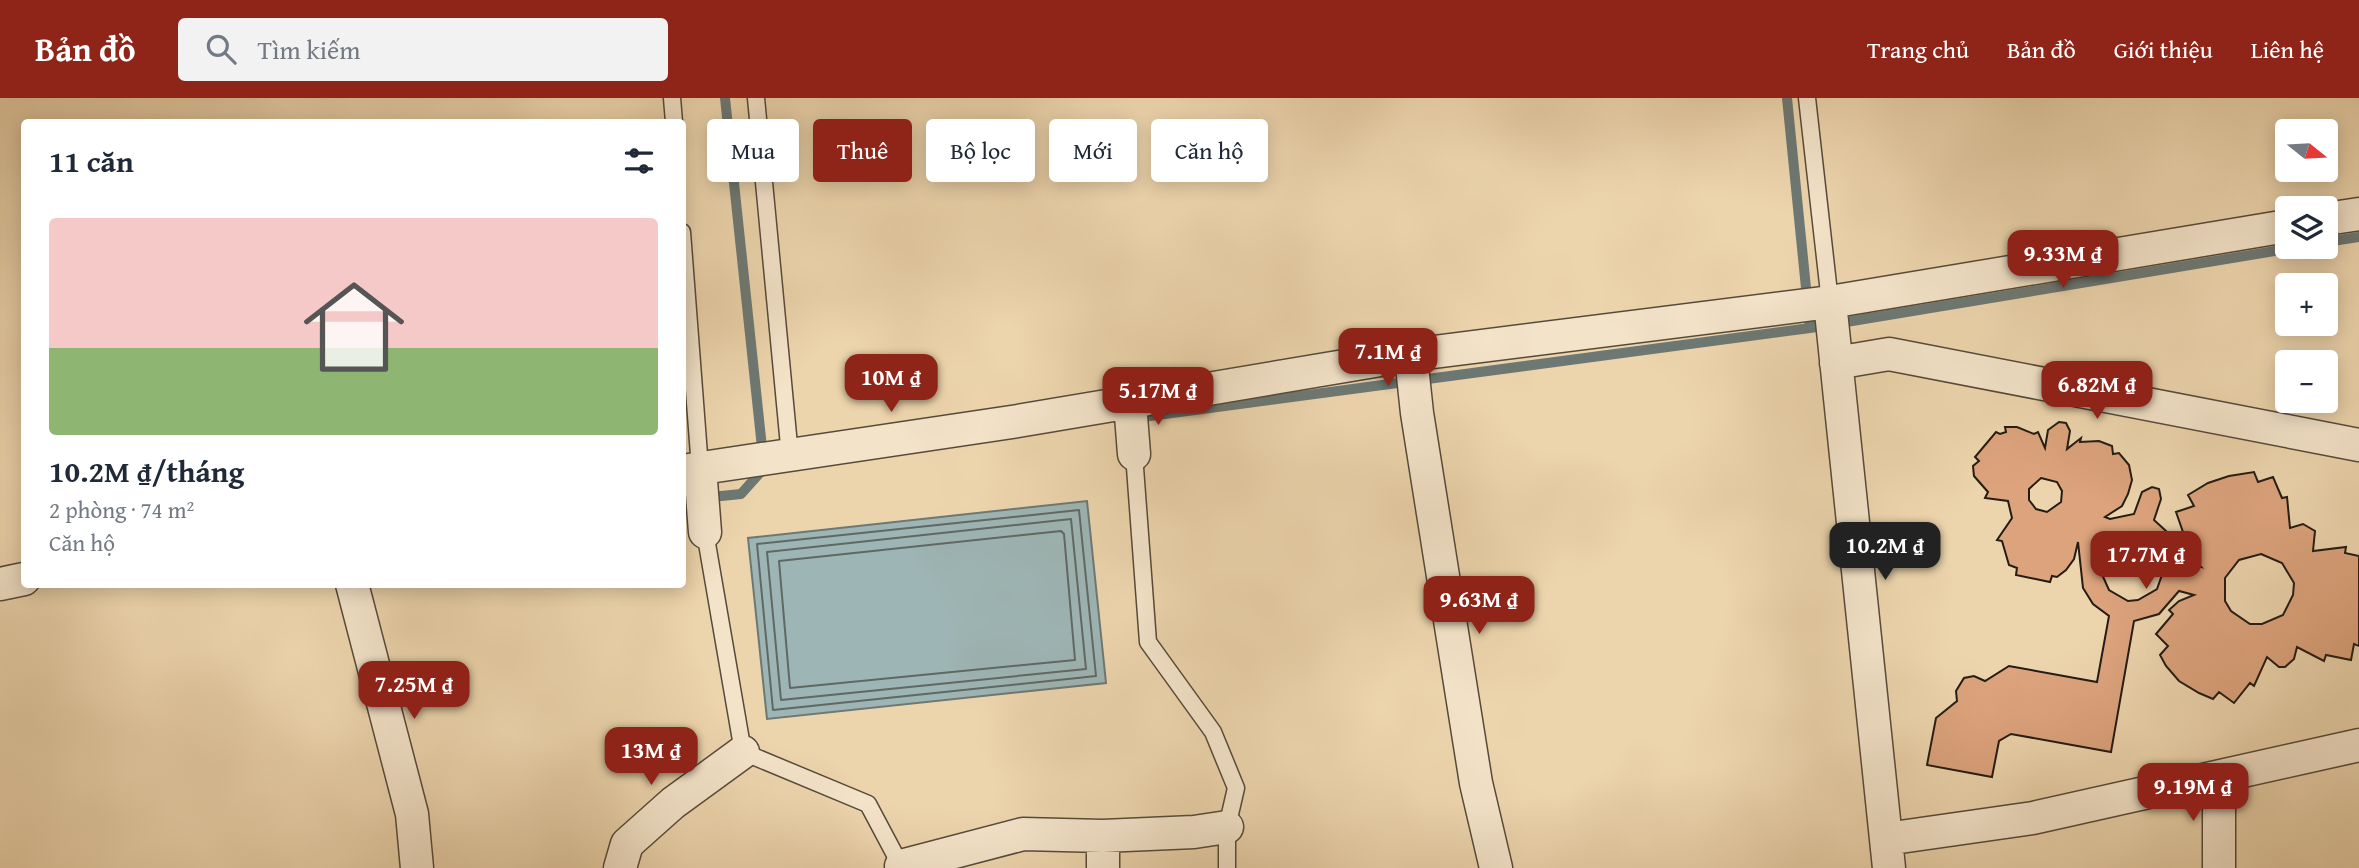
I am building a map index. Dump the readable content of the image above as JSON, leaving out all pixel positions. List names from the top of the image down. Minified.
{"north":"right","page":{"header":"Bản đồ","search":"Tìm kiếm","nav":["Trang chủ","Bản đồ","Giới thiệu","Liên hệ"],"map_buttons":["+","−"],"chip":["Mua","Thuê","Bộ lọc","Mới","Căn hộ"],"heading":"11 căn","list":[{"name":"10.2M ₫/tháng","note":"2 phòng · 74 m² · Căn hộ"}],"price":["9.33M ₫","7.1M ₫","10M ₫","6.82M ₫","5.17M ₫","10.2M ₫","17.7M ₫","9.63M ₫","7.25M ₫","13M ₫","9.19M ₫"]}}
